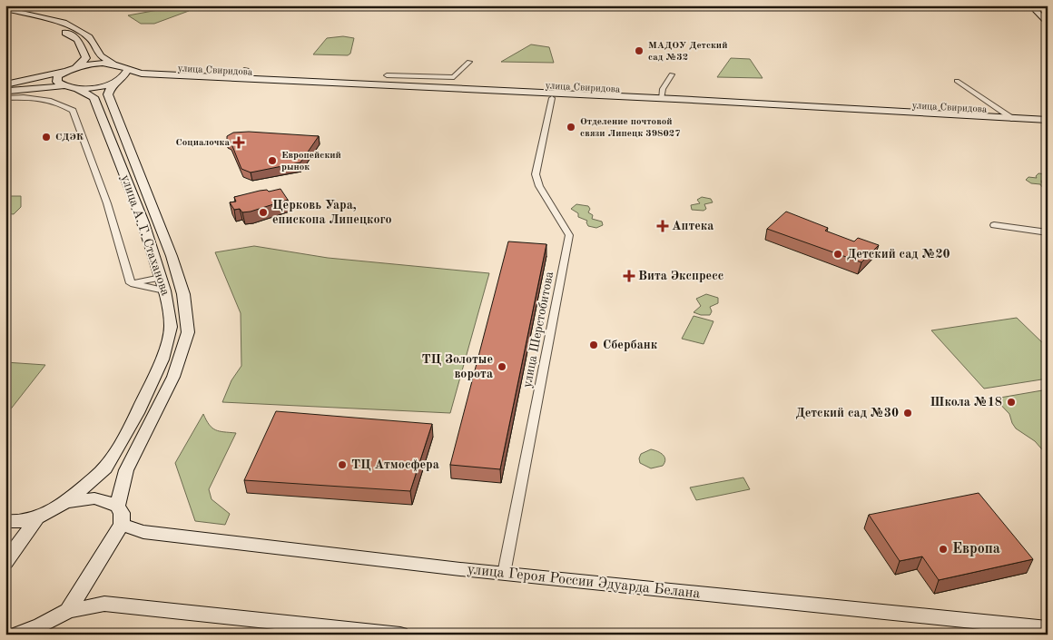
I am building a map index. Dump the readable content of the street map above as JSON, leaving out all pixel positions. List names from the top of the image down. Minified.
{"streets":{"street":["улица Свиридова","улица А. Г. Стаханова","улица Шерстобитова","улица Героя России Эдуарда Белана"]},"crossings":[["улица Свиридова","улица А. Г. Стаханова"],["улица Свиридова","улица Шерстобитова"],["улица Шерстобитова","улица Героя России Эдуарда Белана"]],"places":{"other":["МАДОУ Детский сад №32","Отделение почтовой связи Липецк 398027","СДЭК","Европейский рынок","Церковь Уара, епископа Липецкого","Детский сад №20","Сбербанк","ТЦ Золотые ворота","Школа №18","Детский сад №30","ТЦ Атмосфера","Европа"],"health":["Социалочка","Аптека","Вита Экспресс"]}}
